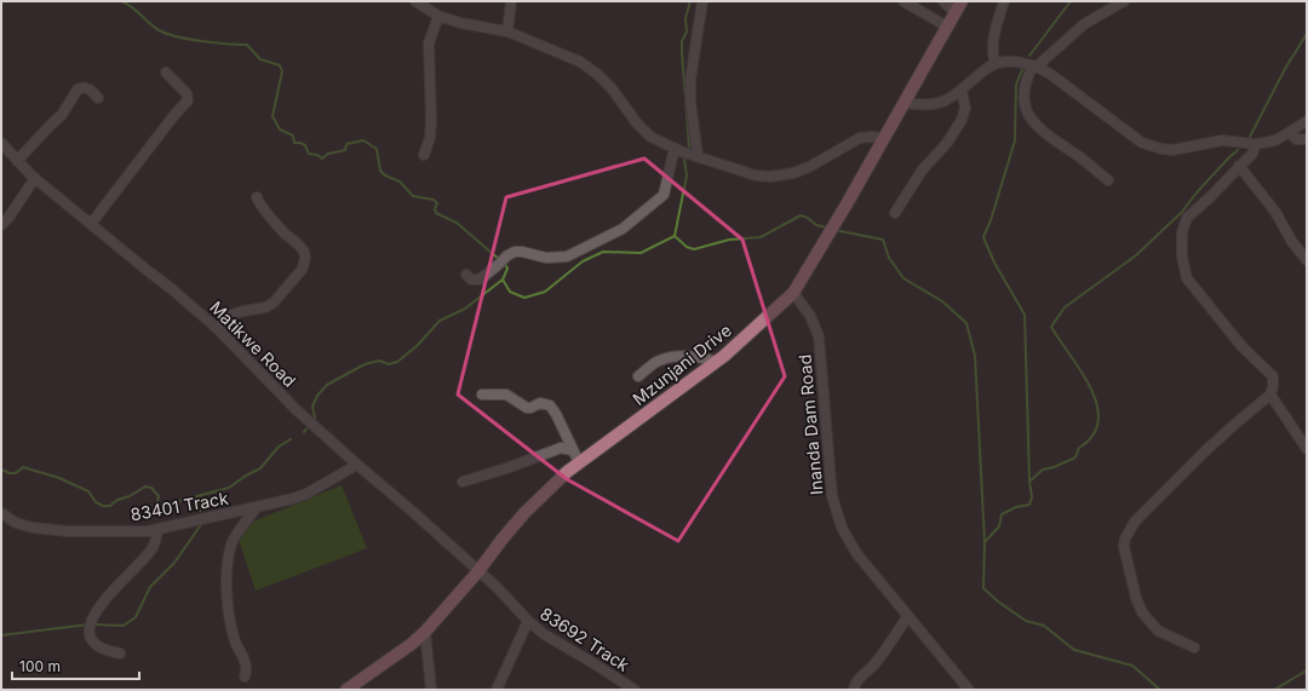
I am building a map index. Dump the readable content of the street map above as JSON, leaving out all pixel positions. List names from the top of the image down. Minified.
{"streets":{"main road":["Mzunjani Drive"],"street":["Matikwe Road","Inanda Dam Road","83401 Track","83692 Track"]},"crossings":[["Matikwe Road","Mzunjani Drive"],["Matikwe Road","83401 Track"],["Matikwe Road","83692 Track"],["Mzunjani Drive","Inanda Dam Road"],["Mzunjani Drive","83692 Track"]],"scale_bar":"100 m"}
